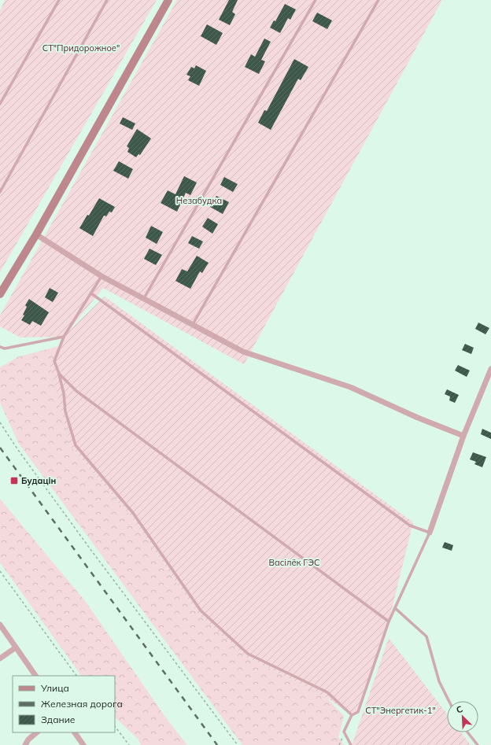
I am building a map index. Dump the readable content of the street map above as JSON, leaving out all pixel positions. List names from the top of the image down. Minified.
{"parks":["СТ\"Придорожное\"","Незабудка","Васілёк ГЭС","СТ\"Энергетик-1\""],"places":{"transit":["Будацін"]},"legend":["Улица","Железная дорога","Здание"],"north":"top left"}
